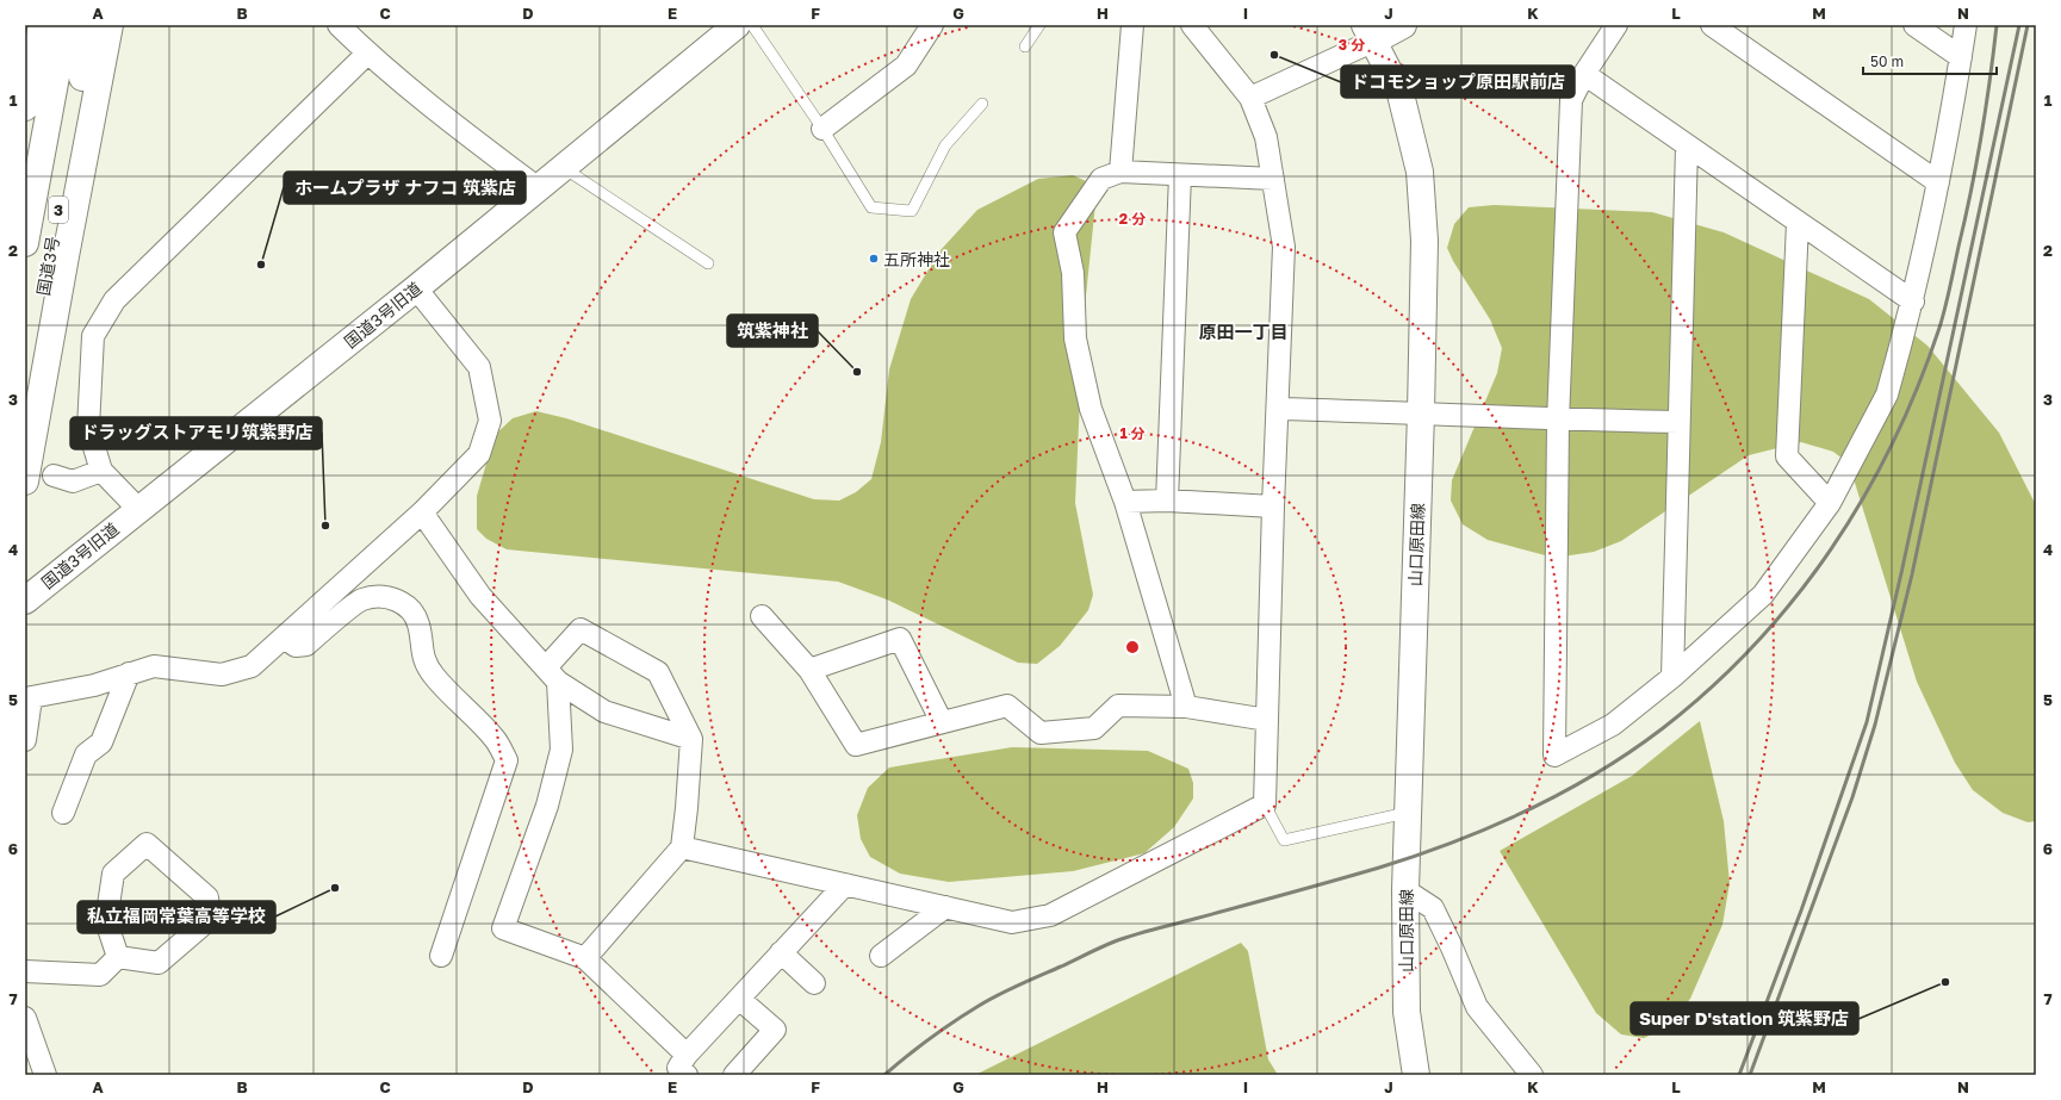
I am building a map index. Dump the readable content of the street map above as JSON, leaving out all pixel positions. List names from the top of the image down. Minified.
{"streets":{"main road":["3","国道3号","国道3号旧道","山口原田線"]},"districts":["原田一丁目"],"places":["ドコモショップ原田駅前店","五所神社","ホームプラザ ナフコ 筑紫店","筑紫神社","ドラッグストアモリ筑紫野店","私立福岡常葉高等学校","Super D'station 筑紫野店"],"scale_bar":"50 m","grid":{"columns":["A","B","C","D","E","F","G","H","I","J","K","L","M","N"],"rows":["1","2","3","4","5","6","7"]},"rings":["3 分","2 分","1 分"]}
